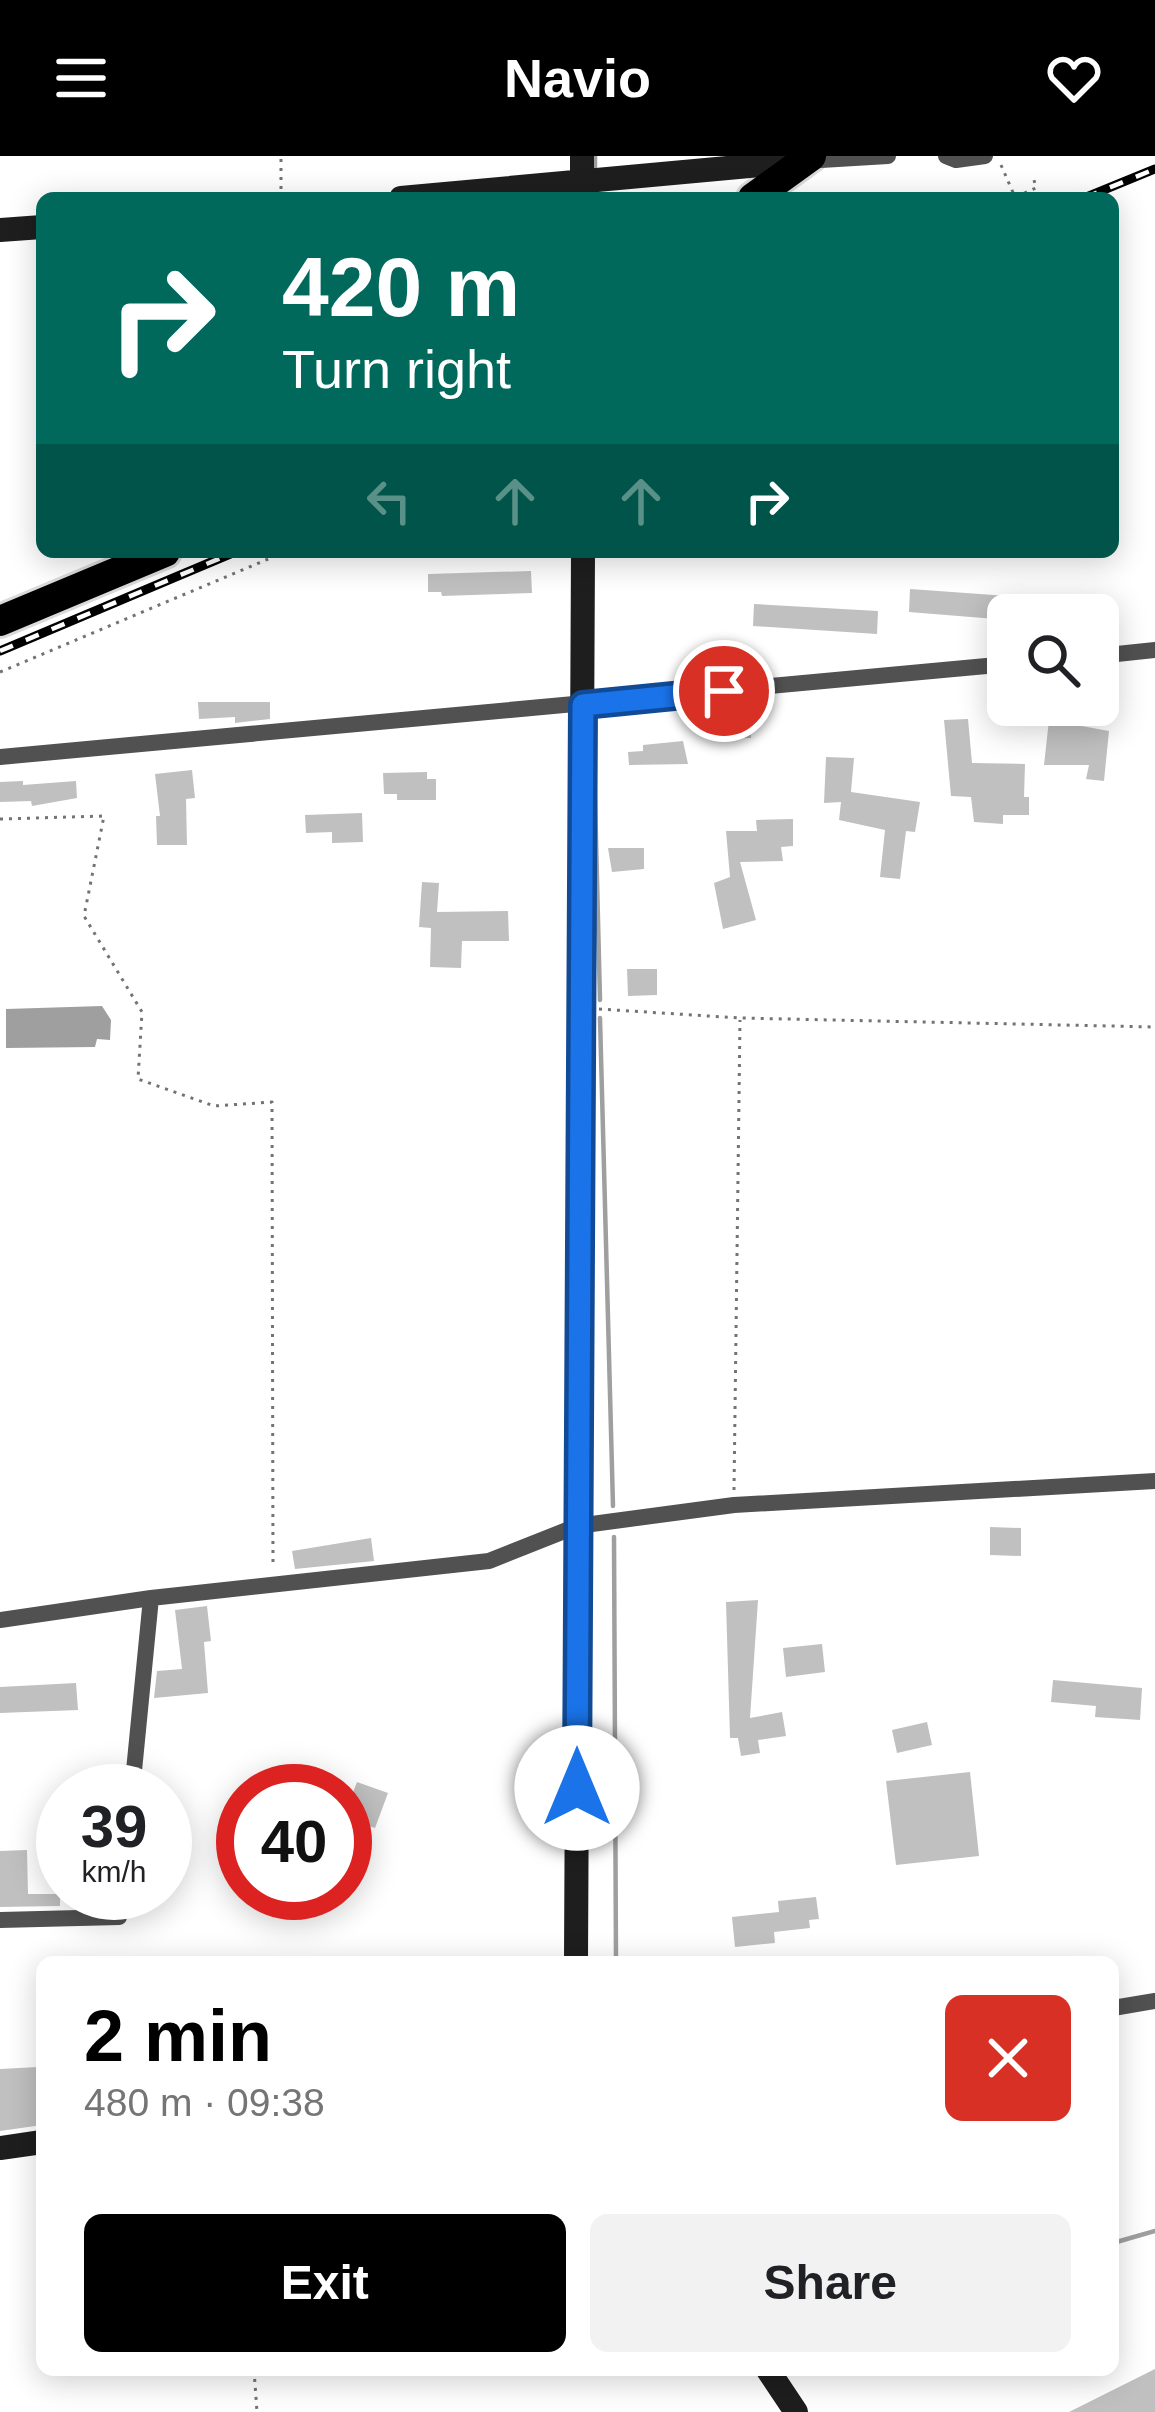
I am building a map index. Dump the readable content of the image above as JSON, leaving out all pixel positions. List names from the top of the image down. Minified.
{"page":{"header":"Navio","turn":["420 m","Turn right"],"speed":"39 km/h","limit":"40","heading":["2 min","480 m · 09:38"],"buttons":["Exit","Share"]}}
